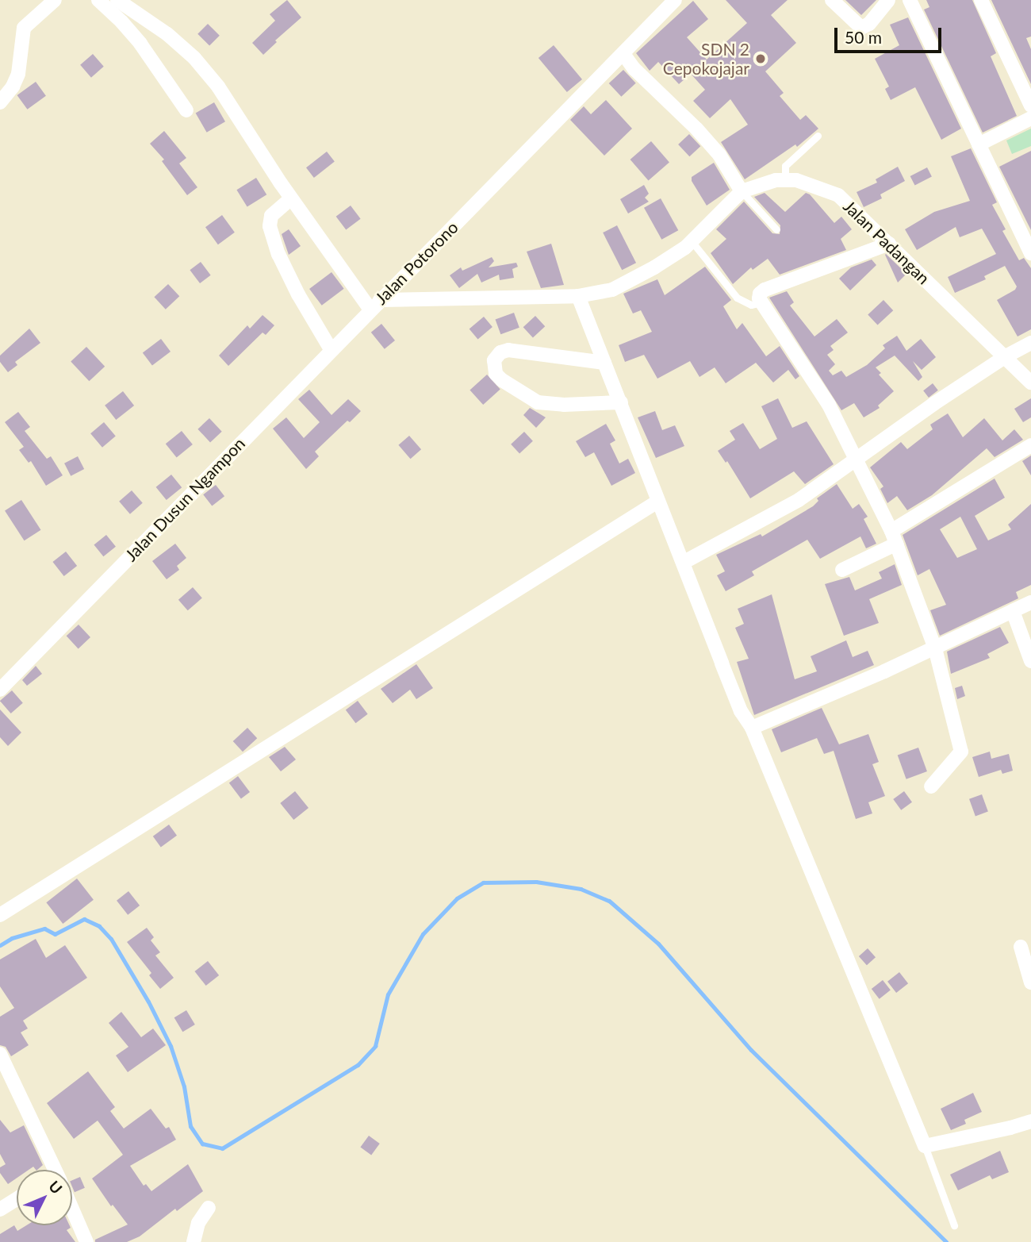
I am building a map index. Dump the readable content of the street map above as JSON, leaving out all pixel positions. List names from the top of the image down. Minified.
{"streets":{"street":["Jalan Padangan","Jalan Potorono","Jalan Dusun Ngampon"]},"crossings":[["Jalan Padangan","Jalan Potorono"],["Jalan Padangan","Jalan Dusun Ngampon"],["Jalan Potorono","Jalan Dusun Ngampon"]],"places":["SDN 2 Cepokojajar"],"scale_bar":"50 m","north":"top right"}
